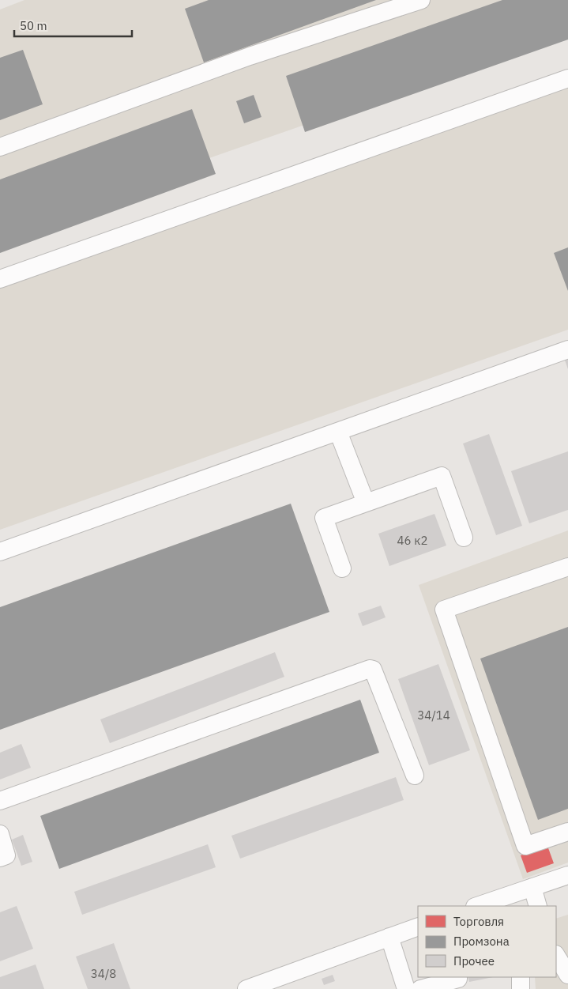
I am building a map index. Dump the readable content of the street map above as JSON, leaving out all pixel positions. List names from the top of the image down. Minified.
{"house_numbers":["46 к2","34/14","34/8"],"legend":["Торговля","Промзона","Прочее"],"scale_bar":"50 m"}
